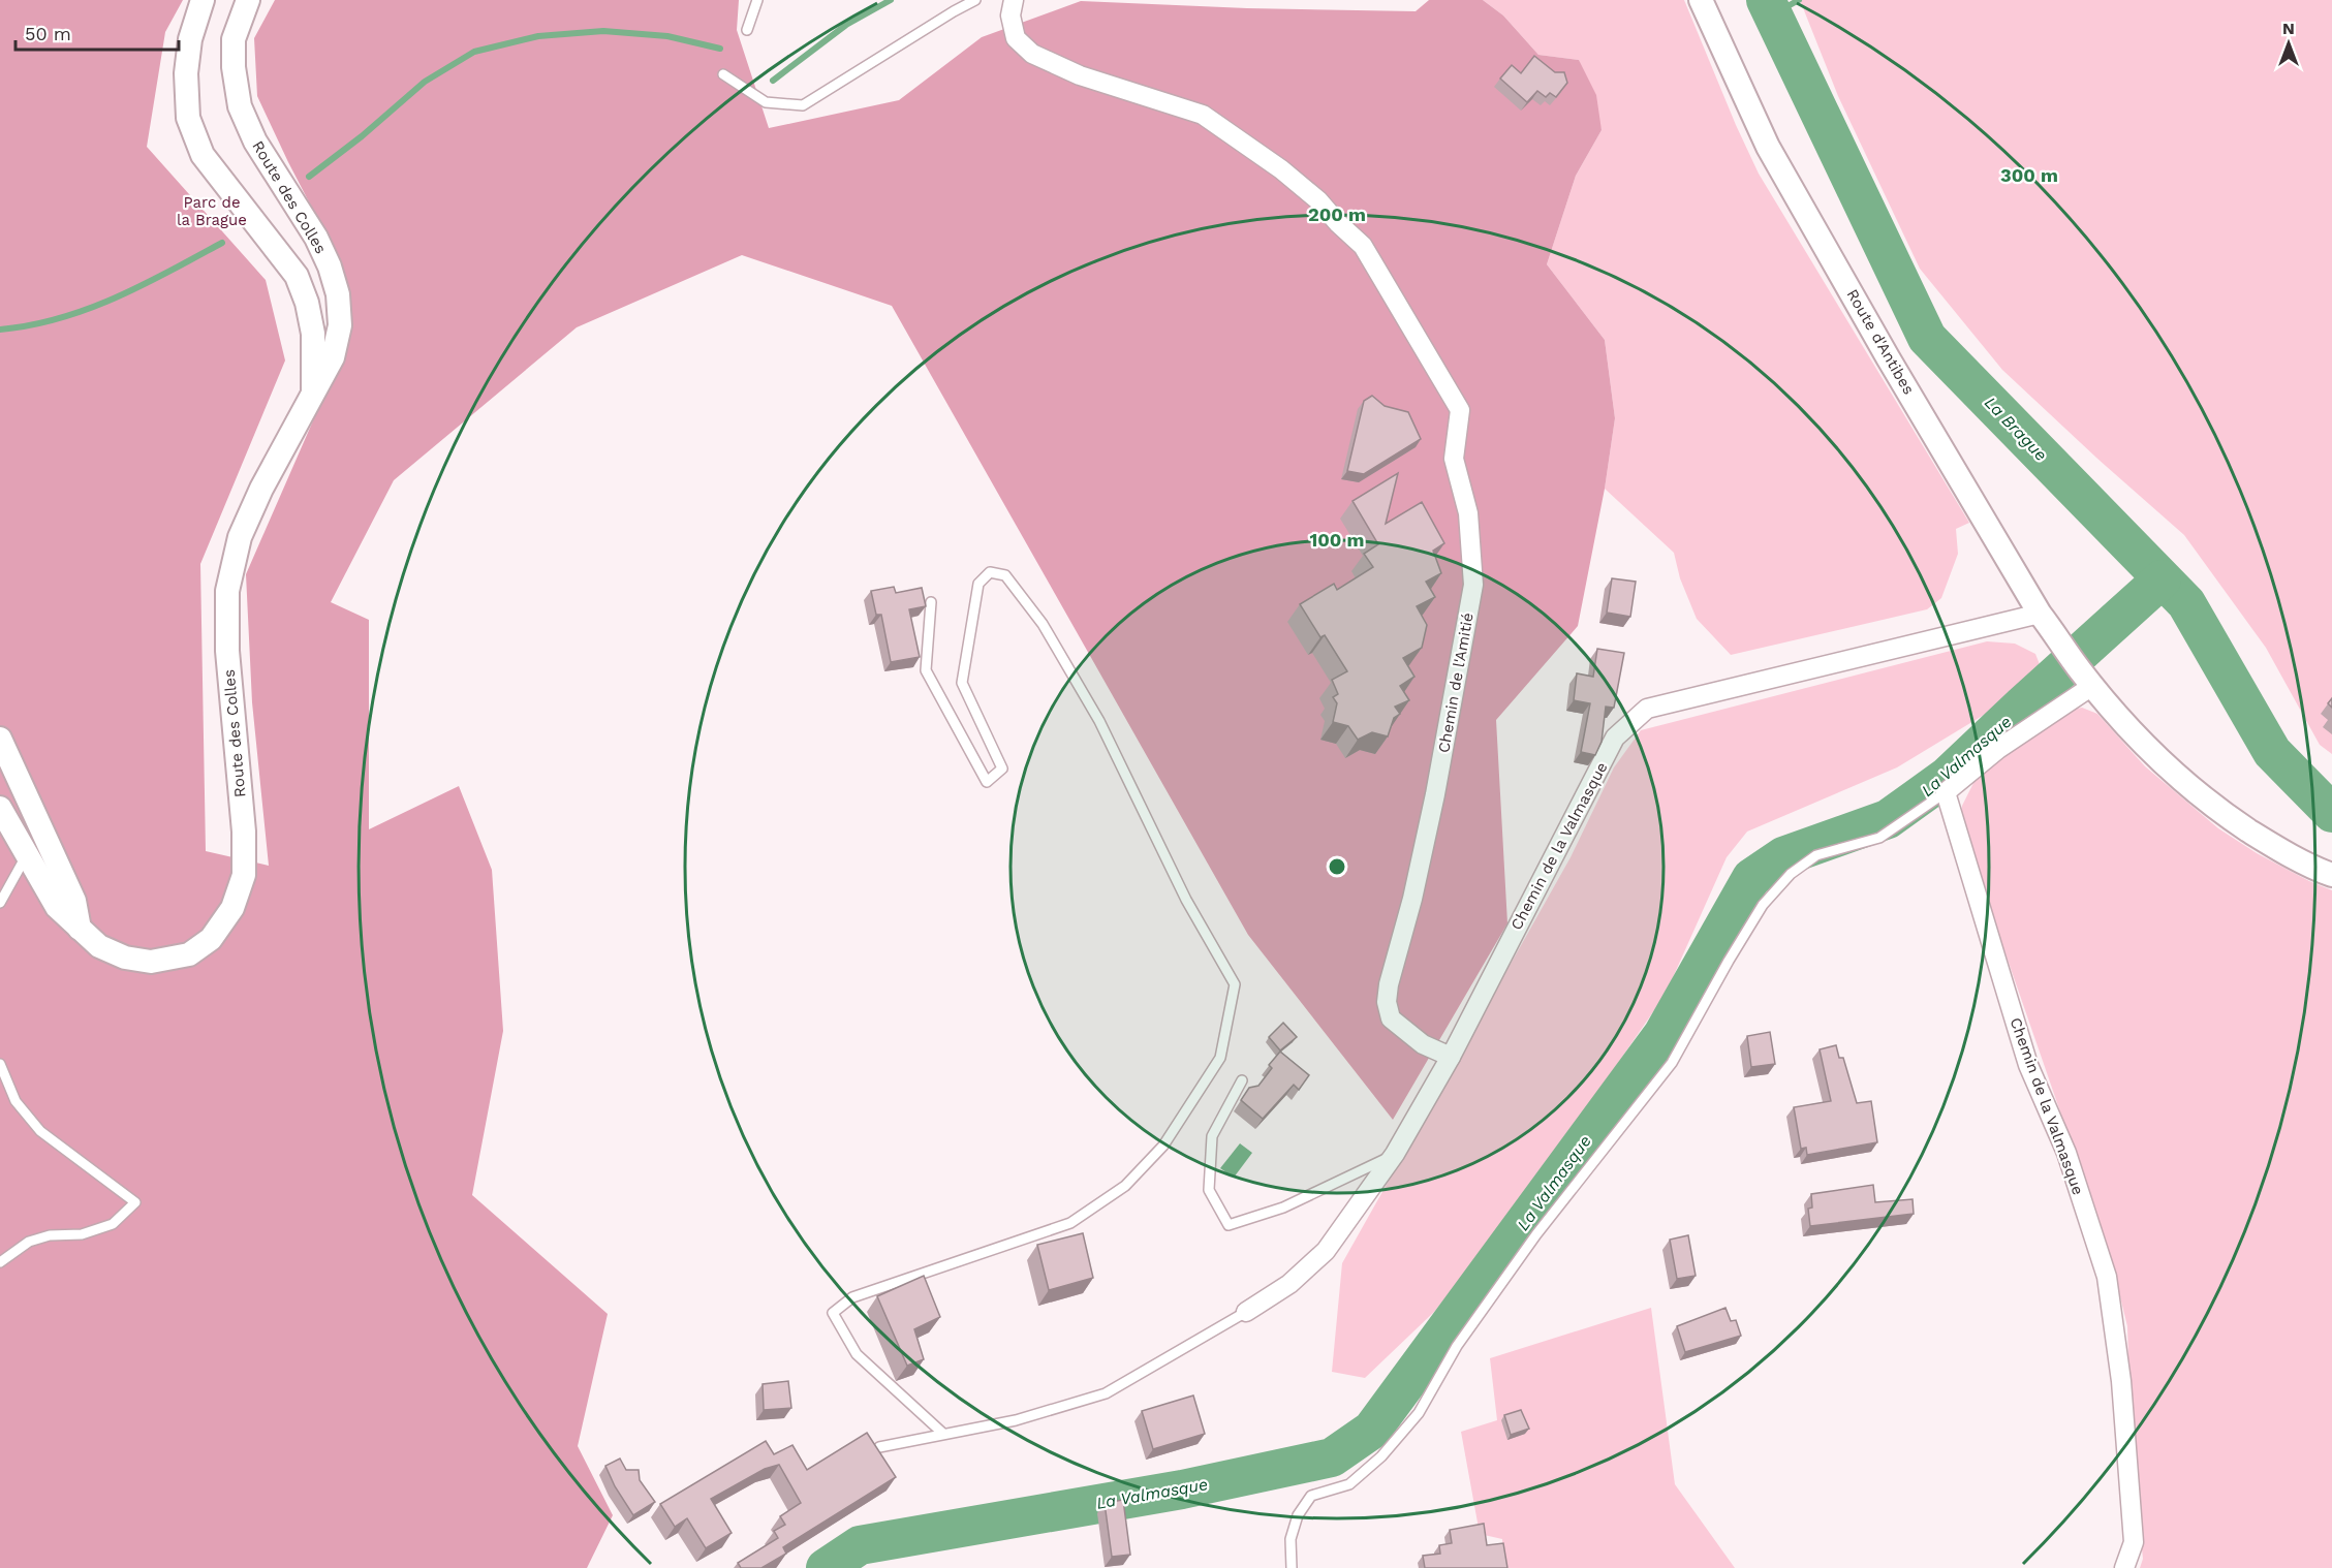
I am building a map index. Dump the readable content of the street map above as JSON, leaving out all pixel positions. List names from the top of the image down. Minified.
{"streets":{"street":["Route des Colles","Route d'Antibes","Chemin de l'Amitié","Chemin de la Valmasque"]},"crossings":[["Route d'Antibes","Chemin de la Valmasque"],["Chemin de l'Amitié","Chemin de la Valmasque"]],"water":["La Brague","La Valmasque"],"parks":["Parc de la Brague"],"scale_bar":"50 m","north":"top","rings":["300 m","200 m","100 m"]}
